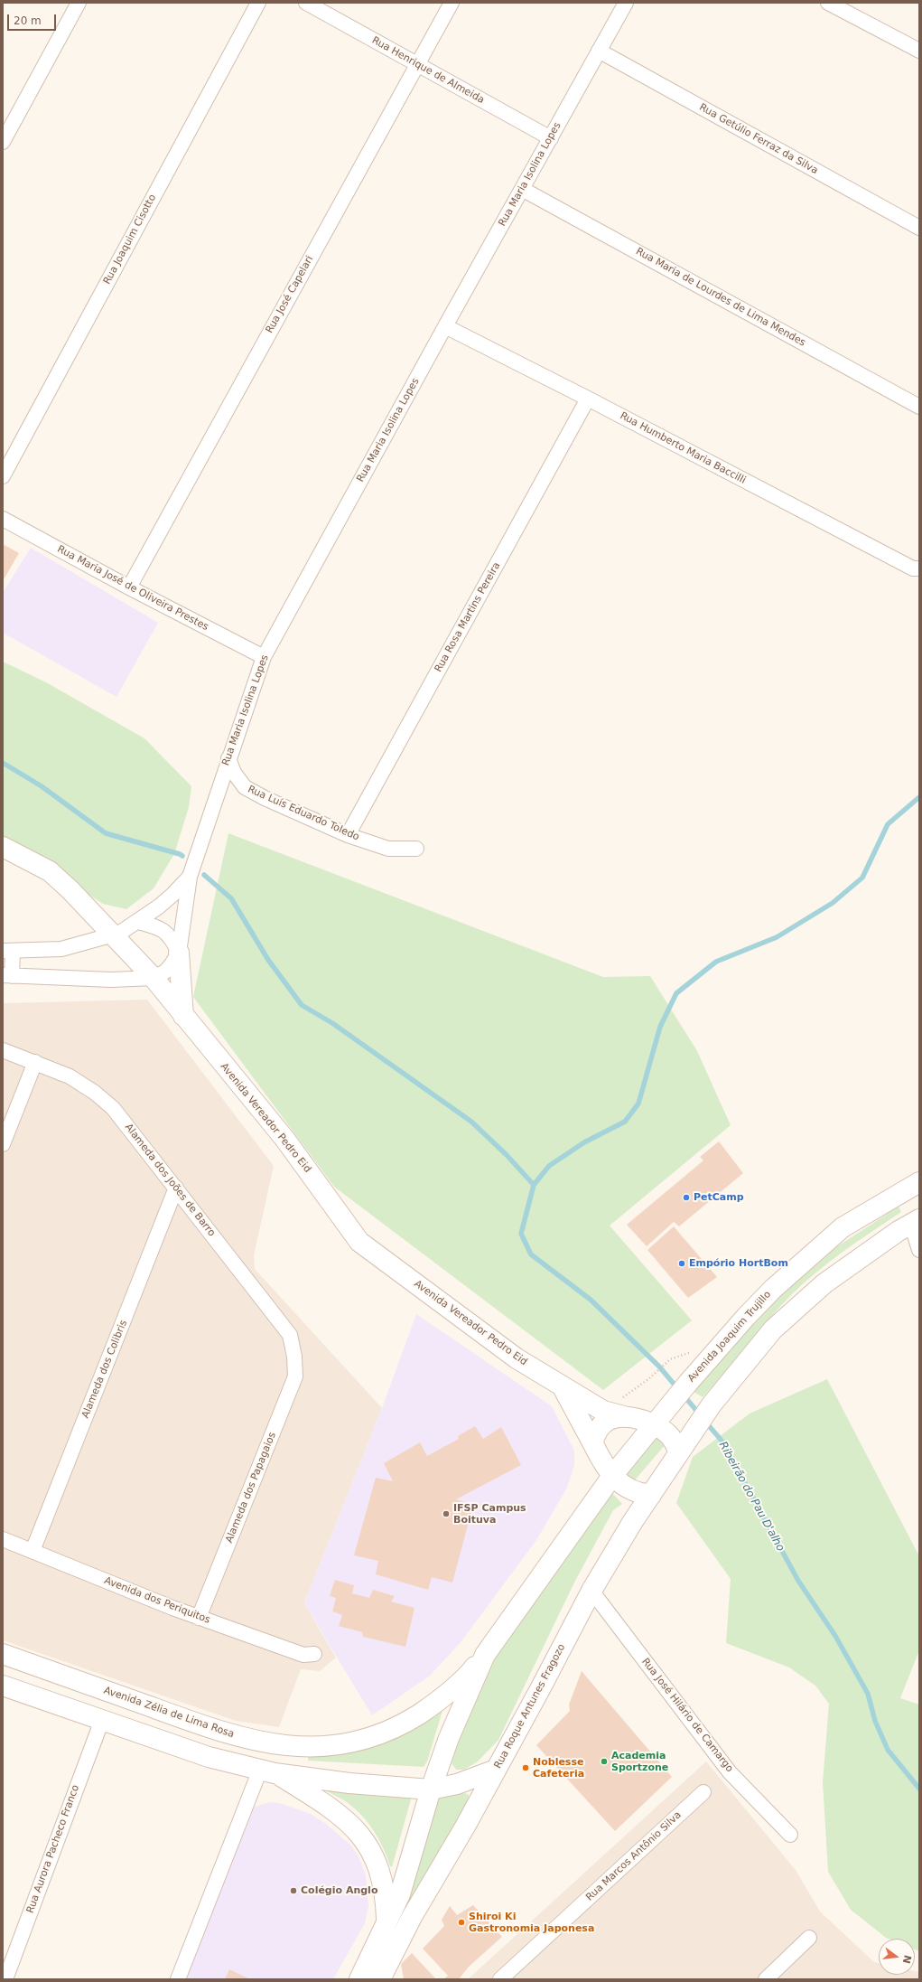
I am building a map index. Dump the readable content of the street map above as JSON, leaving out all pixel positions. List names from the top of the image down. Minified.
{"streets":{"main road":["Avenida Vereador Pedro Eid","Avenida Joaquim Trujillo","Rua Roque Antunes Fragozo","Avenida Zélia de Lima Rosa"],"street":["Rua Henrique de Almeida","Rua Getúlio Ferraz da Silva","Rua Maria Isolina Lopes","Rua Joaquim Cisotto","Rua José Capelari","Rua Maria de Lourdes de Lima Mendes","Rua Humberto Maria Baccilli","Rua Maria José de Oliveira Prestes","Rua Rosa Martins Pereira","Rua Luís Eduardo Toledo","Alameda dos Joões de Barro","Alameda dos Colibris","Alameda dos Papagaios","Avenida dos Periquitos","Rua José Hilário de Camargo","Rua Aurora Pacheco Franco","Rua Marcos Antônio Silva"]},"crossings":[["Rua Henrique de Almeida","Rua Maria Isolina Lopes"],["Rua Henrique de Almeida","Rua José Capelari"],["Rua Getúlio Ferraz da Silva","Rua Maria Isolina Lopes"],["Rua Maria Isolina Lopes","Rua Maria de Lourdes de Lima Mendes"],["Rua Maria Isolina Lopes","Rua Humberto Maria Baccilli"],["Rua Maria Isolina Lopes","Rua Maria José de Oliveira Prestes"],["Rua Maria Isolina Lopes","Rua Luís Eduardo Toledo"],["Rua Maria Isolina Lopes","Avenida Vereador Pedro Eid"],["Rua José Capelari","Rua Maria José de Oliveira Prestes"],["Rua Humberto Maria Baccilli","Rua Rosa Martins Pereira"],["Rua Rosa Martins Pereira","Rua Luís Eduardo Toledo"],["Avenida Vereador Pedro Eid","Avenida Joaquim Trujillo"],["Avenida Vereador Pedro Eid","Rua Roque Antunes Fragozo"],["Alameda dos Joões de Barro","Alameda dos Colibris"],["Alameda dos Joões de Barro","Alameda dos Papagaios"],["Avenida Joaquim Trujillo","Rua Roque Antunes Fragozo"],["Alameda dos Colibris","Avenida dos Periquitos"],["Alameda dos Papagaios","Avenida dos Periquitos"],["Rua Roque Antunes Fragozo","Avenida Zélia de Lima Rosa"],["Rua Roque Antunes Fragozo","Rua José Hilário de Camargo"]],"water":["Ribeirão do Pau D'alho"],"places":["PetCamp","Empório HortBom","IFSP Campus Boituva","Academia Sportzone","Noblesse Cafeteria","Colégio Anglo","Shiroi Ki Gastronomia Japonesa"],"scale_bar":"20 m","north":"right"}
